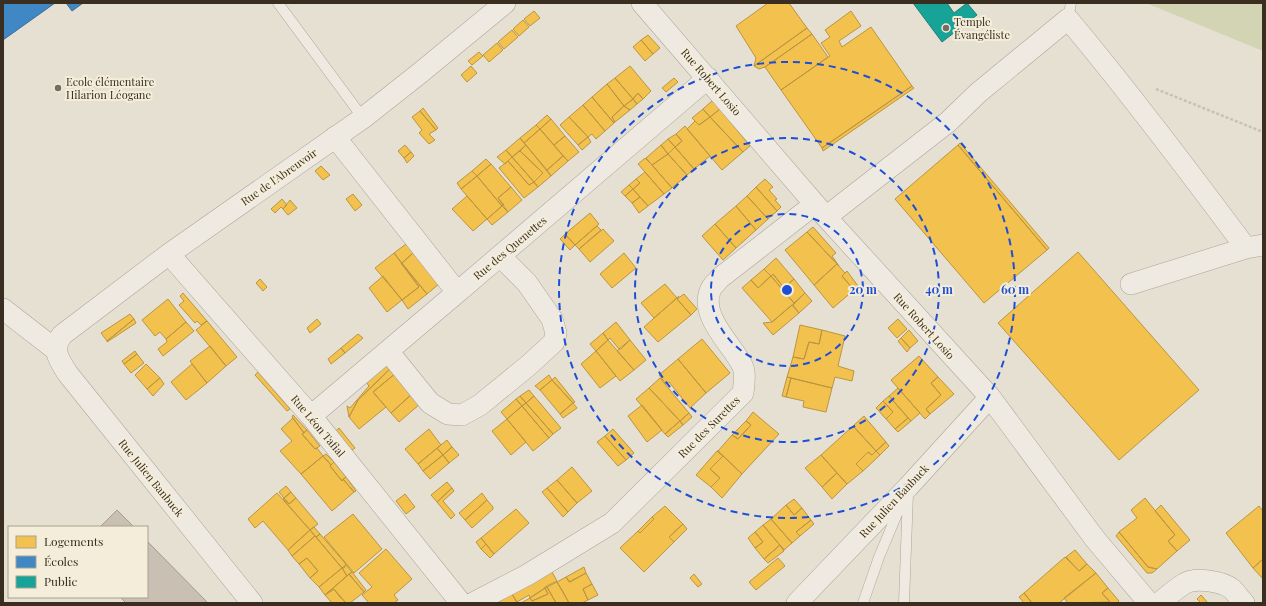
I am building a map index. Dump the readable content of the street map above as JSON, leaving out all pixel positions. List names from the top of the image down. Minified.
{"streets":{"street":["Rue Robert Losio","Rue de l'Abreuvoir","Rue des Quenettes","Rue Léon Tafial","Rue des Surettes","Rue Julien Banbuck"]},"crossings":[["Rue Robert Losio","Rue des Quenettes"],["Rue Robert Losio","Rue des Surettes"],["Rue Robert Losio","Rue Julien Banbuck"],["Rue de l'Abreuvoir","Rue Léon Tafial"],["Rue de l'Abreuvoir","Rue Julien Banbuck"],["Rue des Quenettes","Rue Léon Tafial"]],"places":["Temple Évangéliste","Ecole élémentaire Hilarion Léogane"],"legend":["Logements","Écoles","Public"],"rings":["20 m","40 m","60 m"]}
